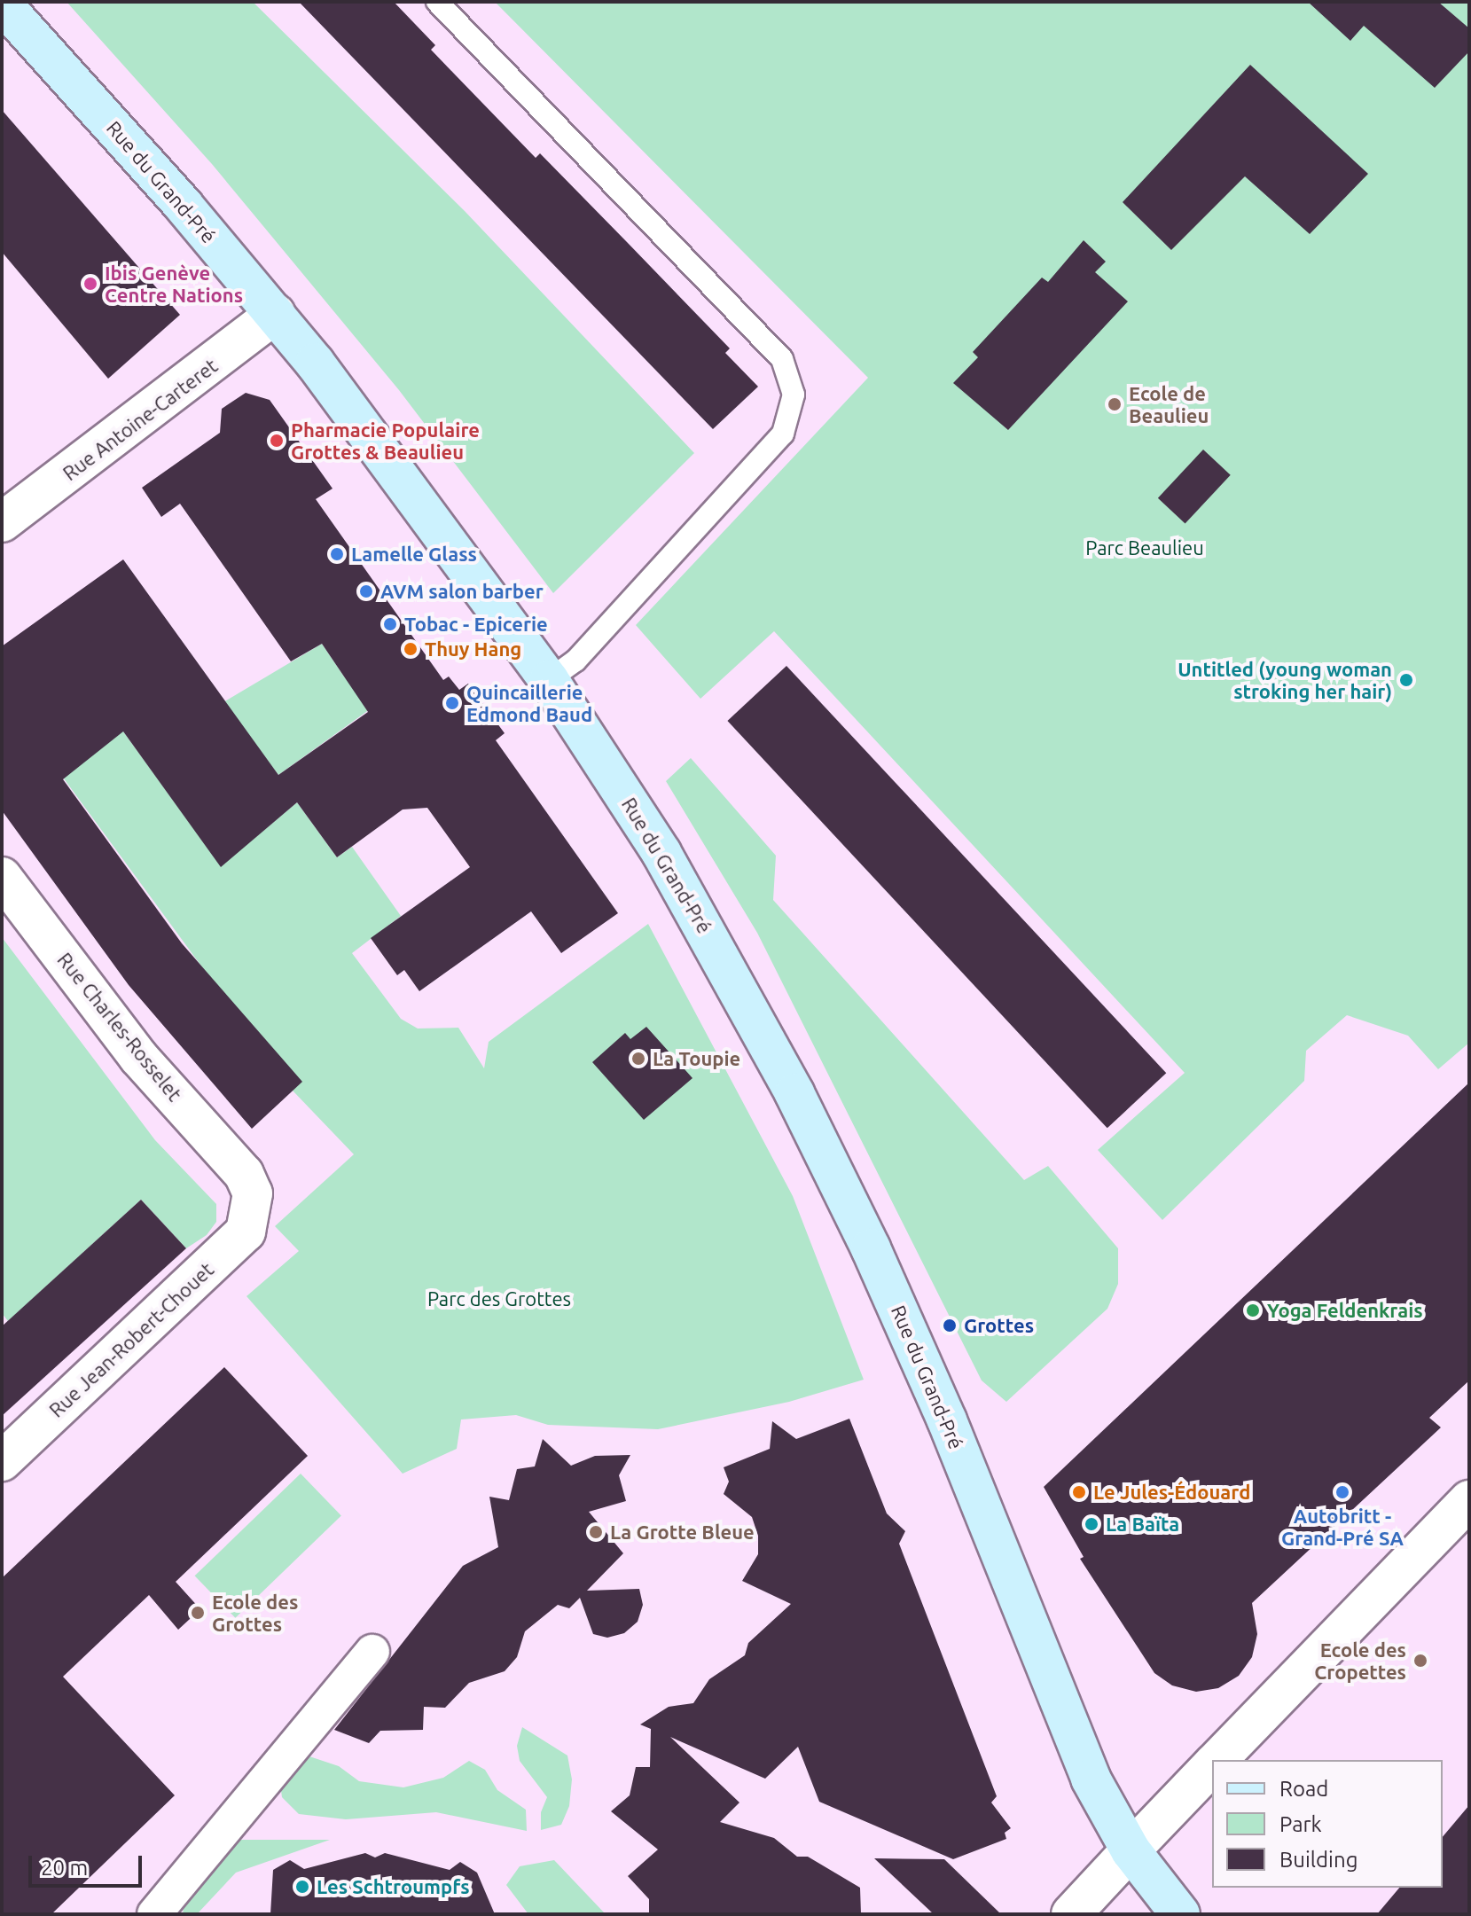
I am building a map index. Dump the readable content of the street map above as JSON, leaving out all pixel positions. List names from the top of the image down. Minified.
{"streets":{"main road":["Rue du Grand-Pré"],"street":["Rue Antoine-Carteret","Rue Charles-Rosselet","Rue Jean-Robert-Chouet"]},"crossings":[["Rue du Grand-Pré","Rue Antoine-Carteret"],["Rue Charles-Rosselet","Rue Jean-Robert-Chouet"]],"parks":["Parc Beaulieu","Parc des Grottes"],"places":["Ibis Genève Centre Nations","Ecole de Beaulieu","Pharmacie Populaire Grottes & Beaulieu","Lamelle Glass","AVM salon barber","Tobac - Epicerie","Thuy Hang","Untitled (young woman stroking her hair)","Quincaillerie Edmond Baud","La Toupie","Yoga Feldenkrais","Grottes","Le Jules-Édouard","Autobritt - Grand-Pré SA","La Baïta","La Grotte Bleue","Ecole des Grottes","Ecole des Cropettes","Les Schtroumpfs"],"legend":["Road","Park","Building"],"scale_bar":"20 m"}
